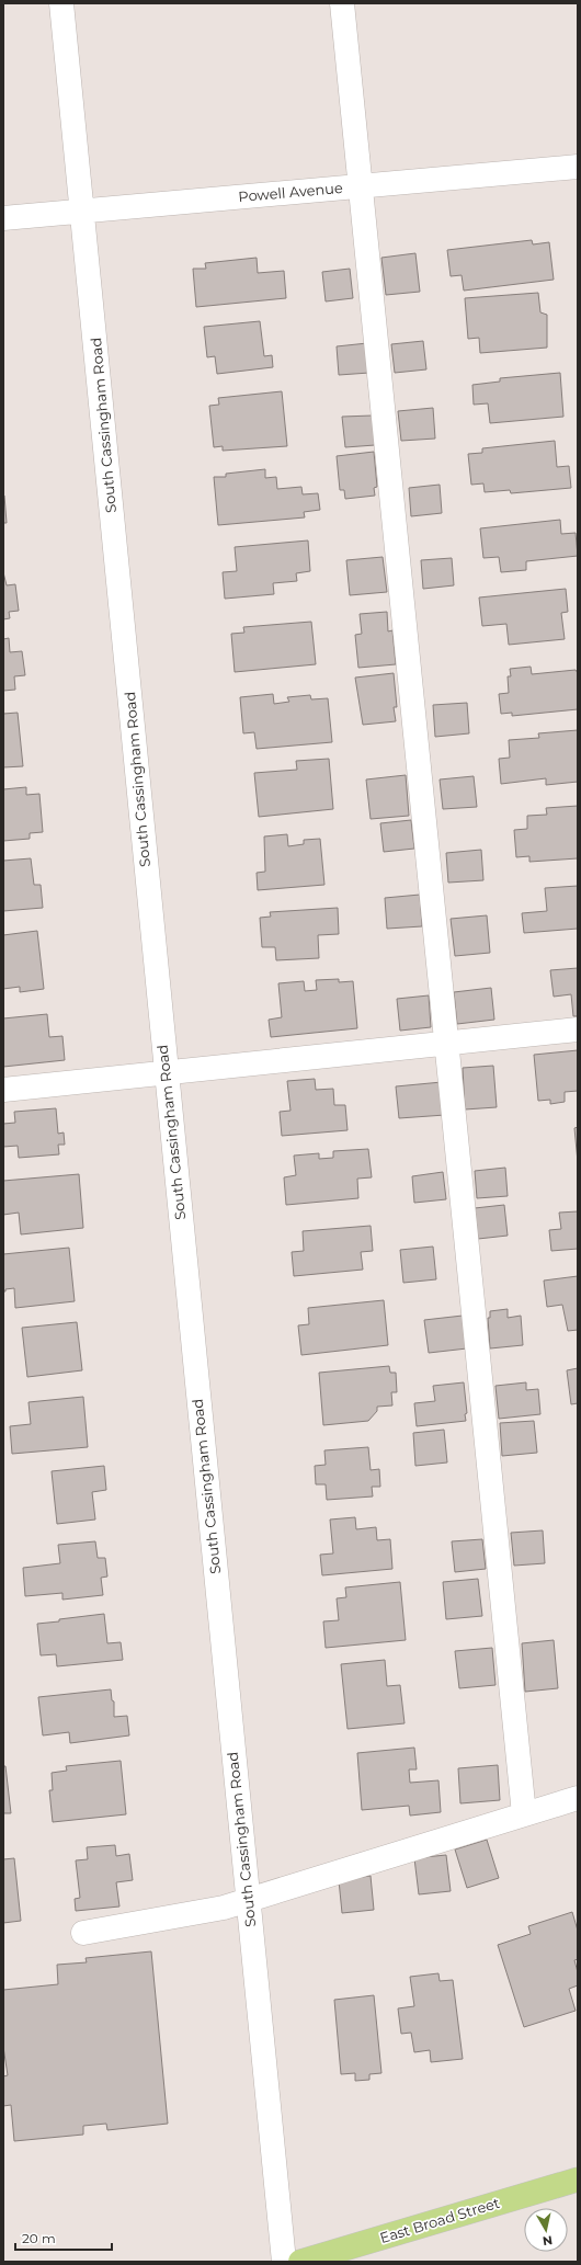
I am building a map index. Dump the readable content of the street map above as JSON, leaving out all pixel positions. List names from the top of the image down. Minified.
{"streets":{"main road":["East Broad Street"],"street":["Powell Avenue","South Cassingham Road"]},"crossings":[["Powell Avenue","South Cassingham Road"]],"scale_bar":"20 m","north":"bottom"}
